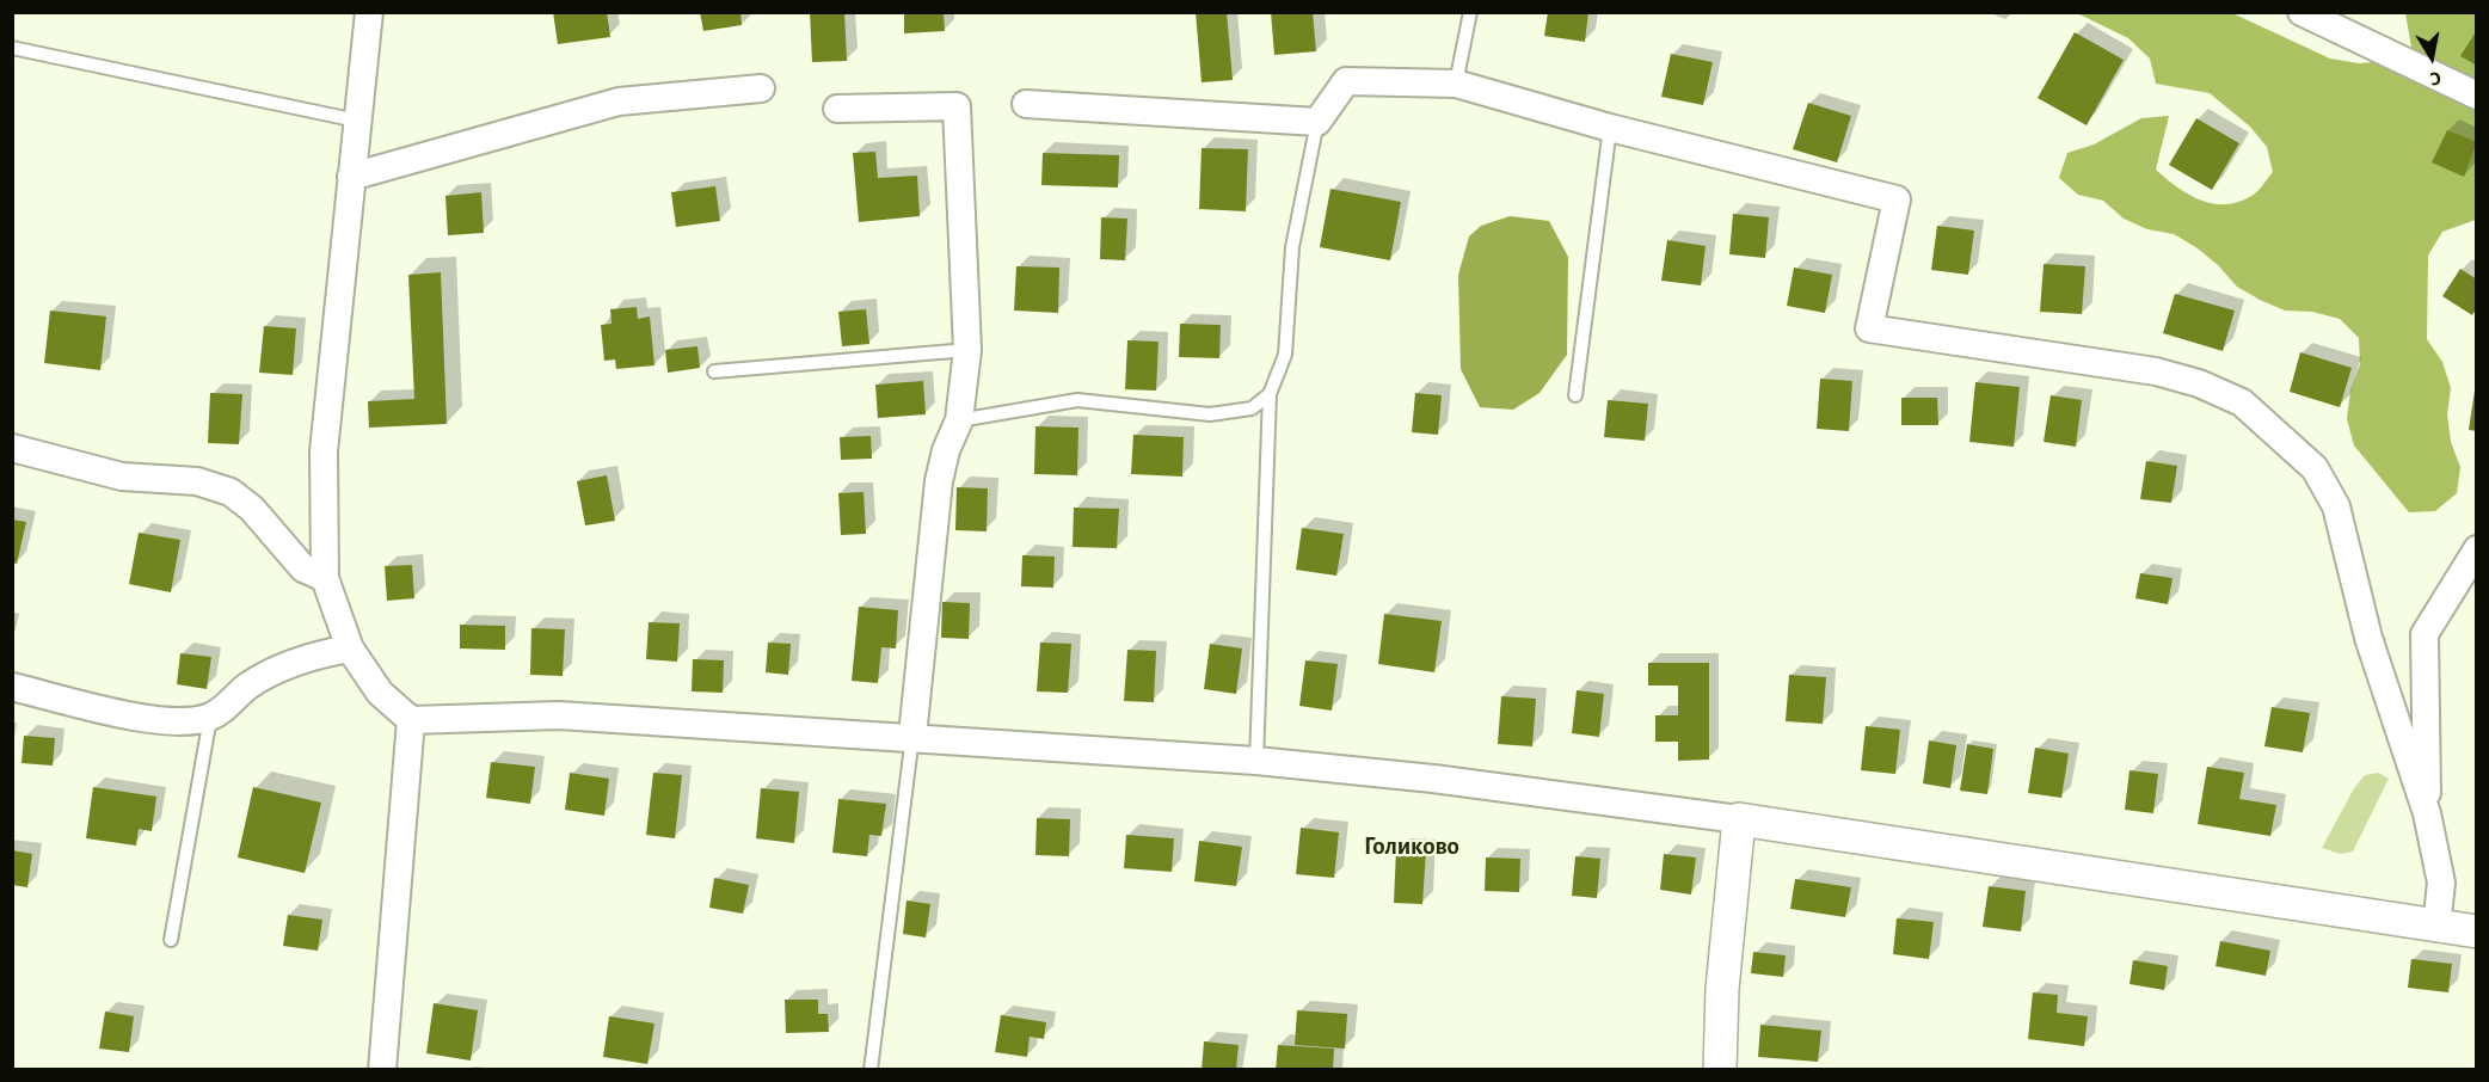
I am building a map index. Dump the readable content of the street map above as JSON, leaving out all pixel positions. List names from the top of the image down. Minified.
{"districts":["Голиково"],"north":"bottom"}
